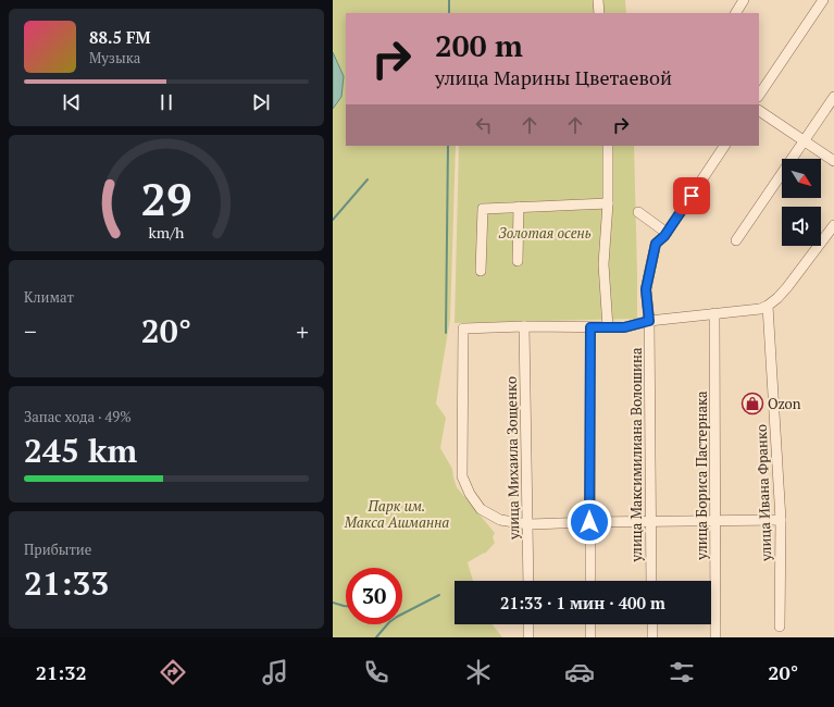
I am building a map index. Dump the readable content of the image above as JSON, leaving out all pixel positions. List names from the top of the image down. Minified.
{"streets":{"street":["улица Максимилиана Волошина","улица Михаила Зощенко","улица Бориса Пастернака","улица Ивана Франко"]},"parks":["Золотая осень","Парк им. Макса Ашманна"],"places":{"shop":["Ozon"]},"north":"bottom right","page":{"turn":["200 m","улица Марины Цветаевой"],"song":["88.5 FM","Музыка"],"tile":["Климат",["Запас хода · 49%","245 km"],["Прибытие","21:33"]],"heat":["−","20°","+"],"limit":"30","trip":"21:33 · 1 мин · 400 m","tabs":["21:32","20°"],"gauge":["29","km/h"]}}
